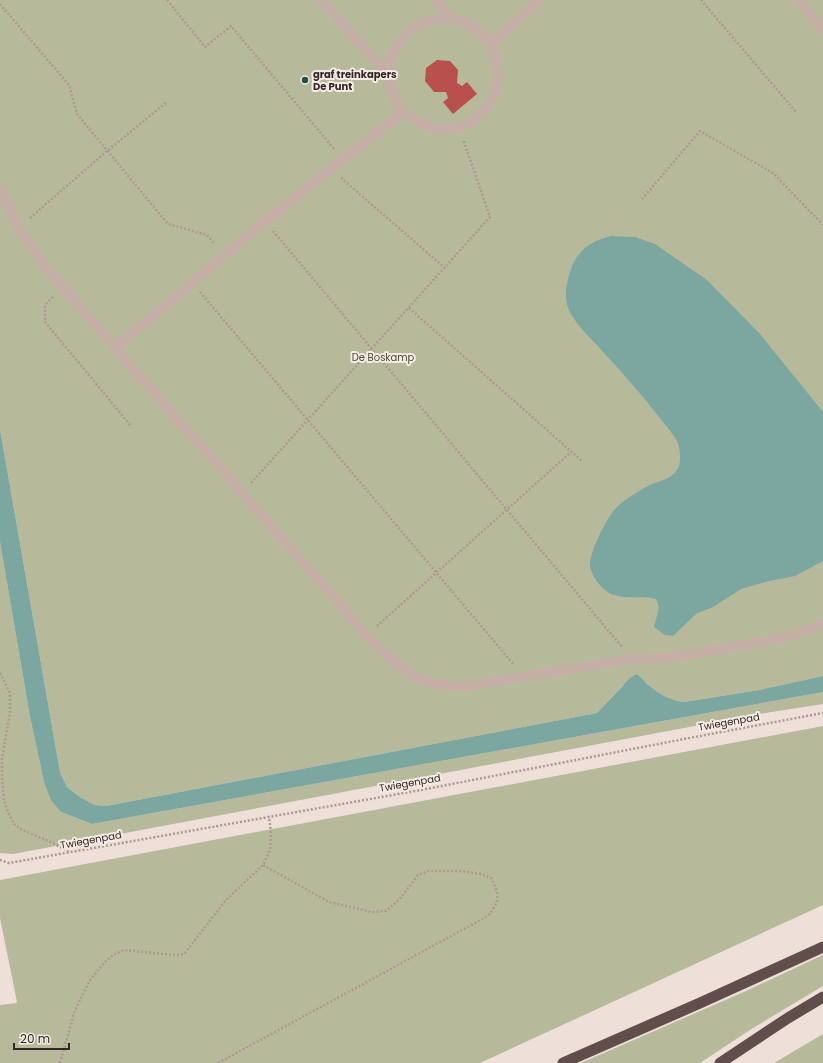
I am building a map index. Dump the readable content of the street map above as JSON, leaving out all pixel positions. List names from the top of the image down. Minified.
{"streets":{"path":["Twiegenpad"]},"parks":["De Boskamp"],"places":["graf treinkapers De Punt"],"scale_bar":"20 m"}
